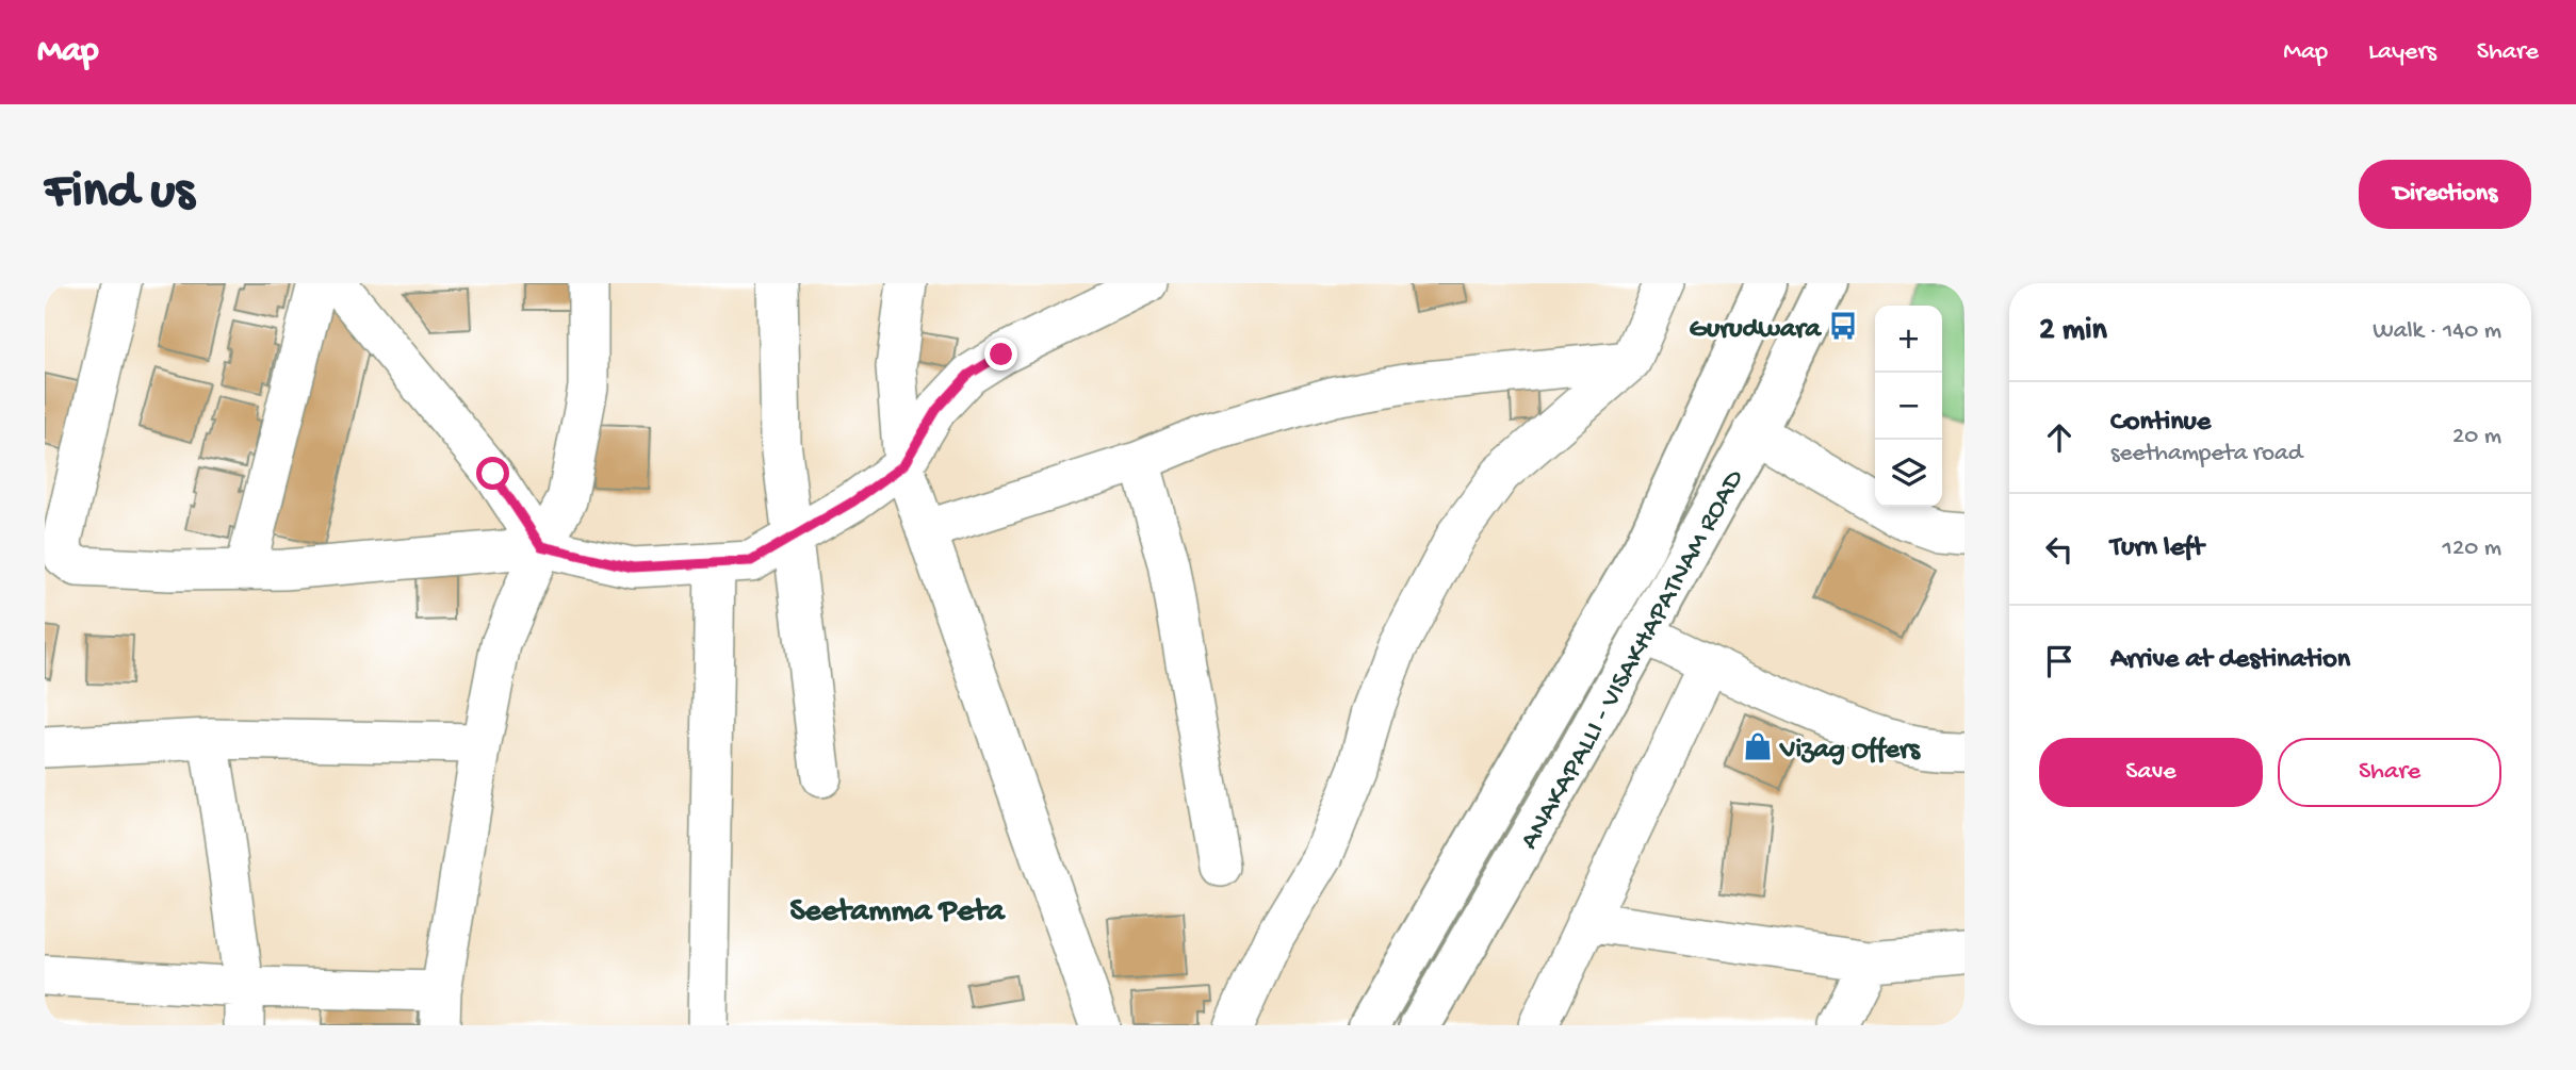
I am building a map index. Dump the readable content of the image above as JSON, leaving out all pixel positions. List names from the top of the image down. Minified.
{"streets":{"main road":["ANAKAPALLI - VISAKHAPATNAM ROAD"]},"districts":["Seetamma Peta"],"places":{"bus stop":["Gurudwara"],"shop":["Vizag Offers"]},"page":{"header":"Map","nav":["Map","Layers","Share"],"buttons":["Directions",["Save","Share"]],"title":"Find us","heading":["2 min","Walk · 140 m"],"map_buttons":["+","−"],"list":[["Continue","seethampeta road","20 m"],["Turn left","120 m"],"Arrive at destination"]}}
